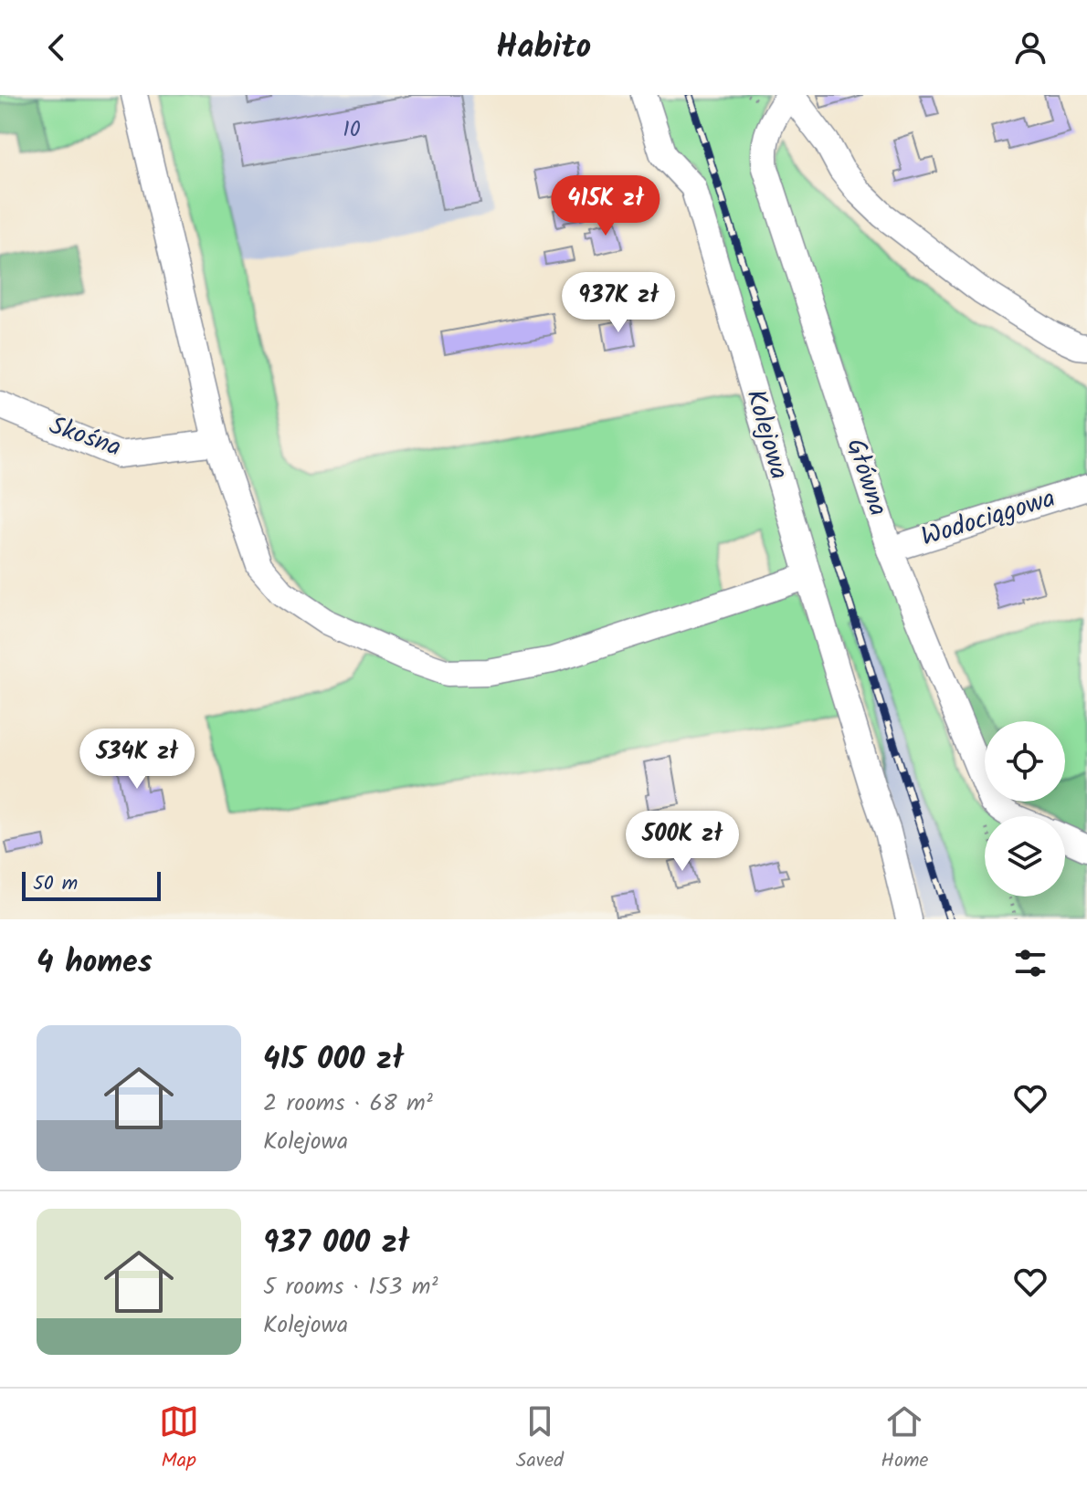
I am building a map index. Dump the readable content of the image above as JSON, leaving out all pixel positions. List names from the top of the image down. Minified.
{"streets":{"street":["Kolejowa","Skośna","Główna","Wodociągowa"]},"crossings":[["Główna","Wodociągowa"]],"house_numbers":["10"],"scale_bar":"50 m","page":{"header":"Habito","price":["415K zł","937K zł","534K zł","500K zł"],"scale":"50 m","heading":"4 homes","list":[{"name":"415 000 zł","note":"2 rooms · 68 m² · Kolejowa"},{"name":"937 000 zł","note":"5 rooms · 153 m² · Kolejowa"}],"tabs":["Map","Saved","Home"]}}
